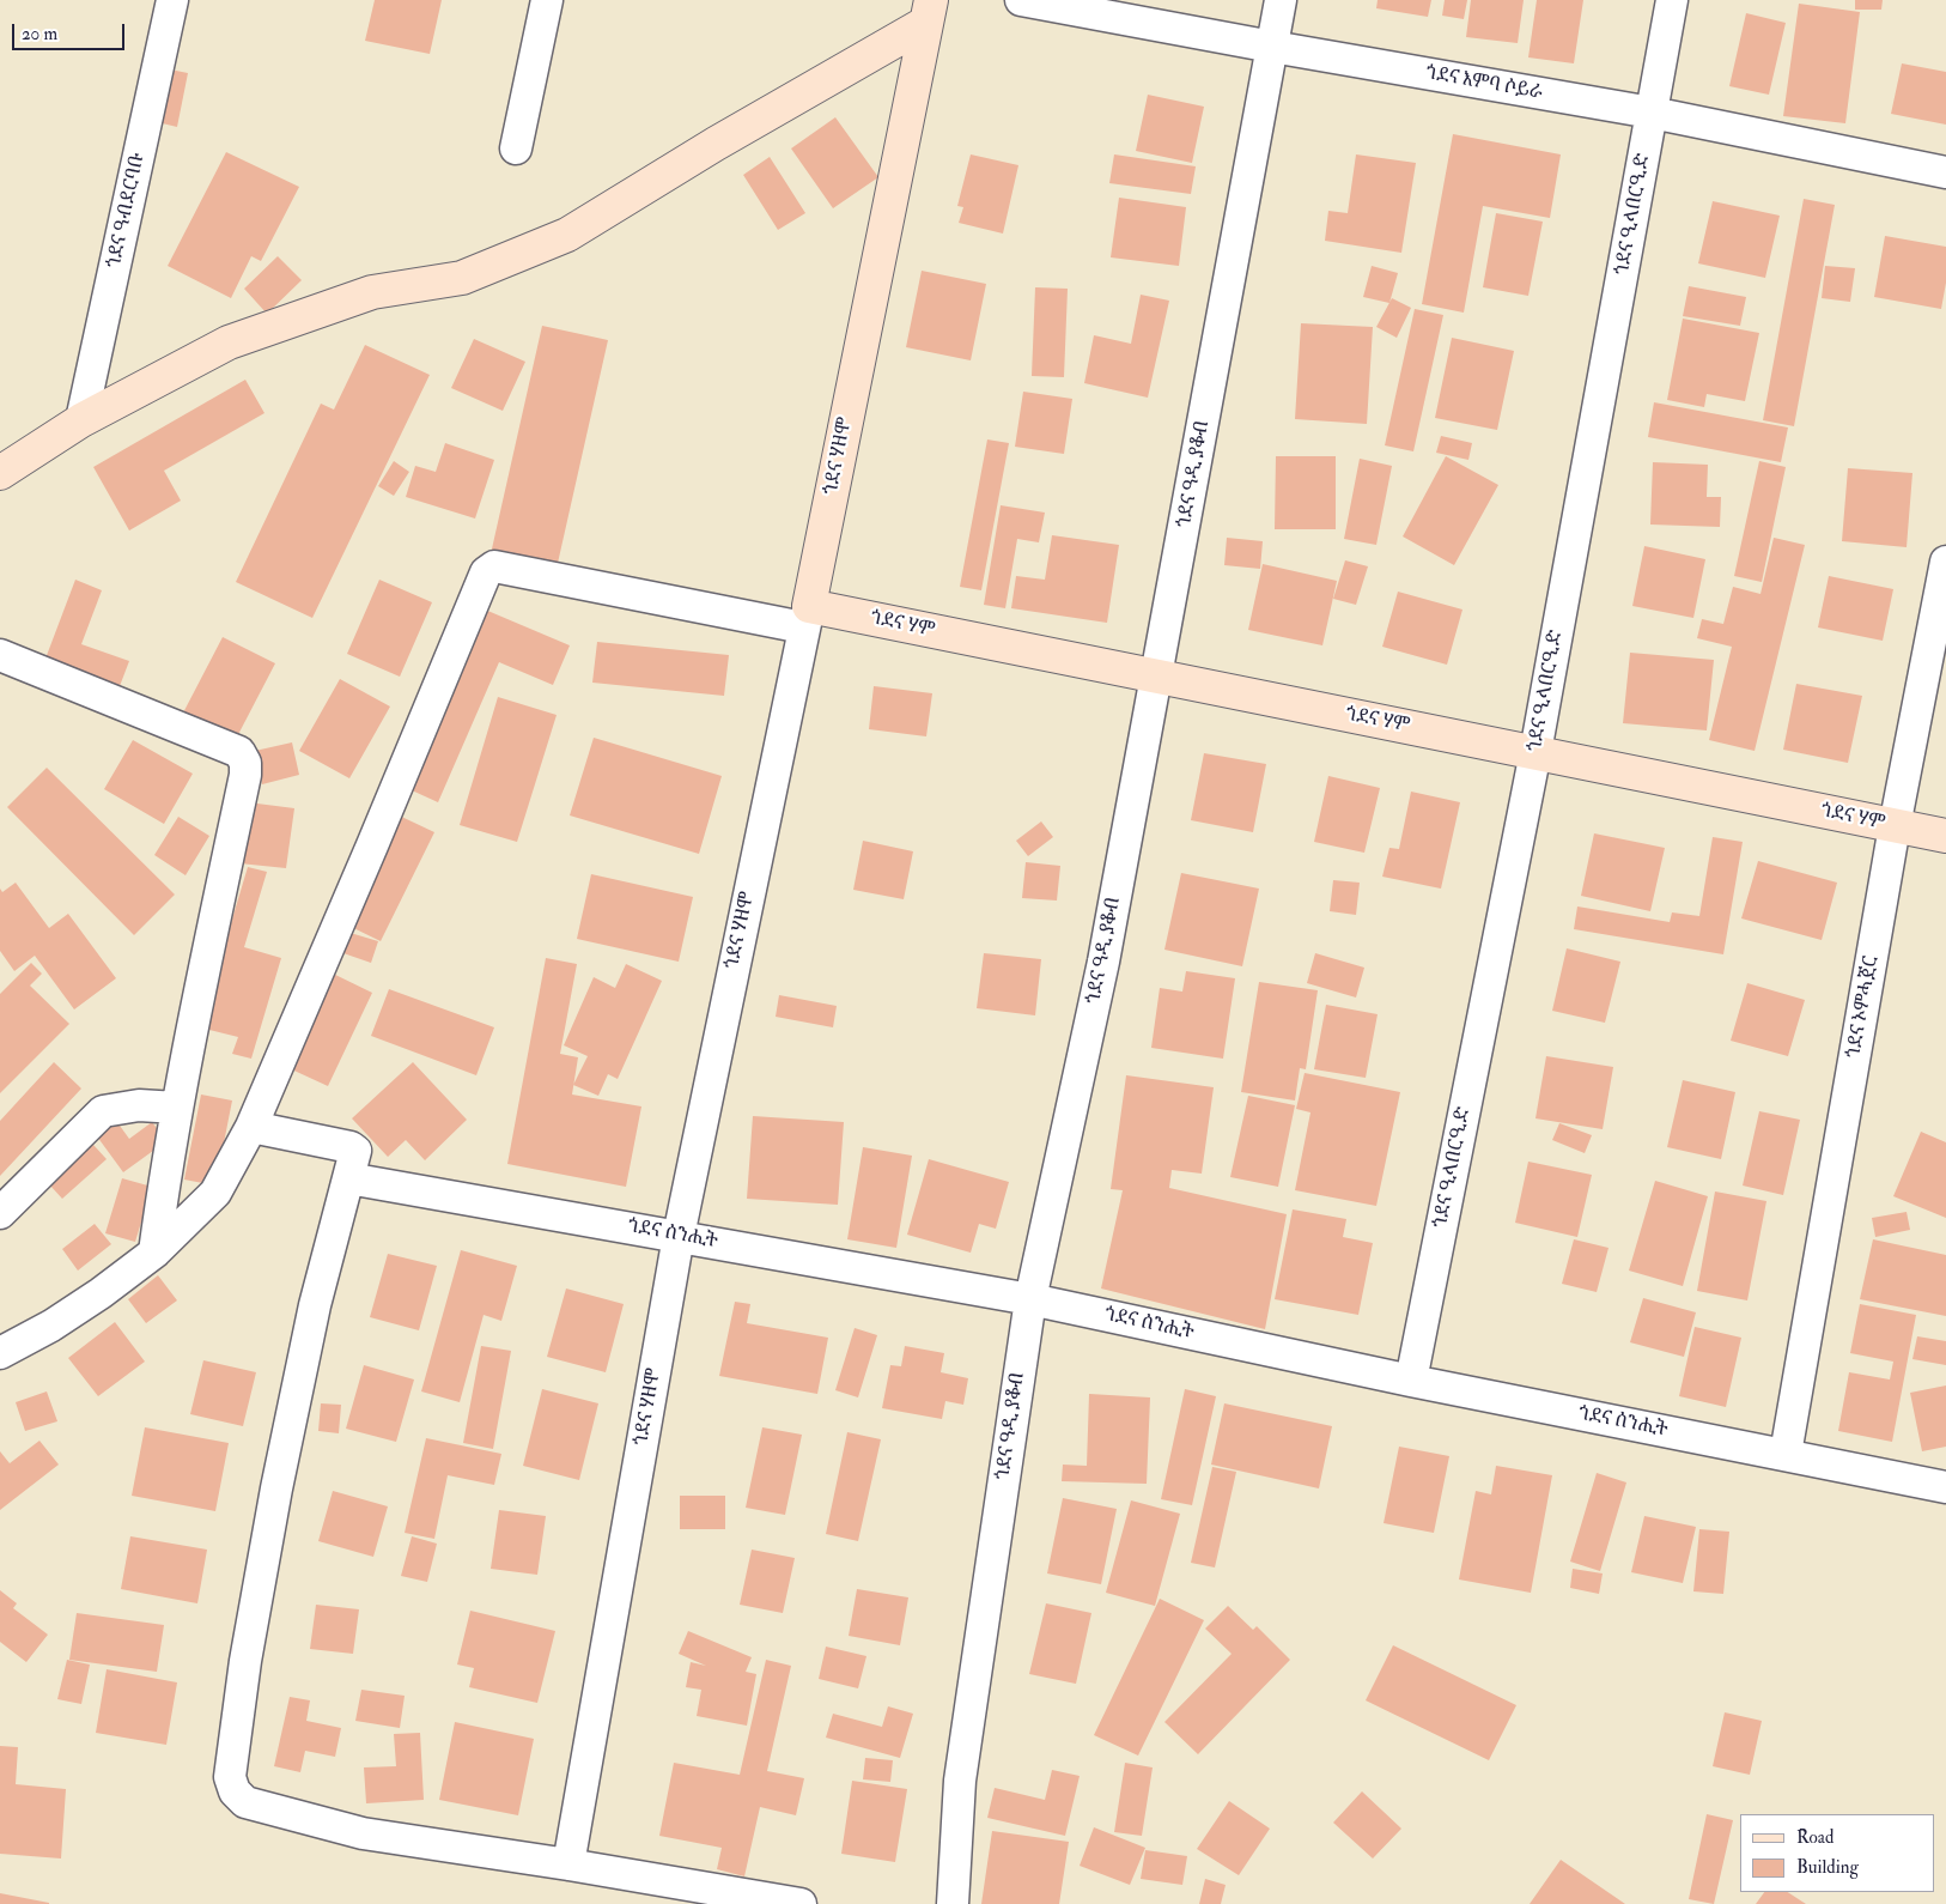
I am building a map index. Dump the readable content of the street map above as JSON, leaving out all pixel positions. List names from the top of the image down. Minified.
{"streets":{"street":["ጎደና እምባ ሶይራ","ጎደና ዓብደርባቡ","ጎደና ዒላበርዒድ","ጎደና ሃዘሞ","ጎደና ዓዲ ያቆብ","ጎደና ሃም","ጎደና ኦምሓጀር","ጎደና ሰንሒት"]},"crossings":[["ጎደና እምባ ሶይራ","ጎደና ዒላበርዒድ"],["ጎደና እምባ ሶይራ","ጎደና ዓዲ ያቆብ"],["ጎደና ዒላበርዒድ","ጎደና ሃም"],["ጎደና ዒላበርዒድ","ጎደና ሰንሒት"],["ጎደና ሃዘሞ","ጎደና ሃም"],["ጎደና ሃዘሞ","ጎደና ሰንሒት"],["ጎደና ዓዲ ያቆብ","ጎደና ሃም"],["ጎደና ዓዲ ያቆብ","ጎደና ሰንሒት"],["ጎደና ሃም","ጎደና ኦምሓጀር"],["ጎደና ኦምሓጀር","ጎደና ሰንሒት"]],"legend":["Road","Building"],"scale_bar":"20 m"}
